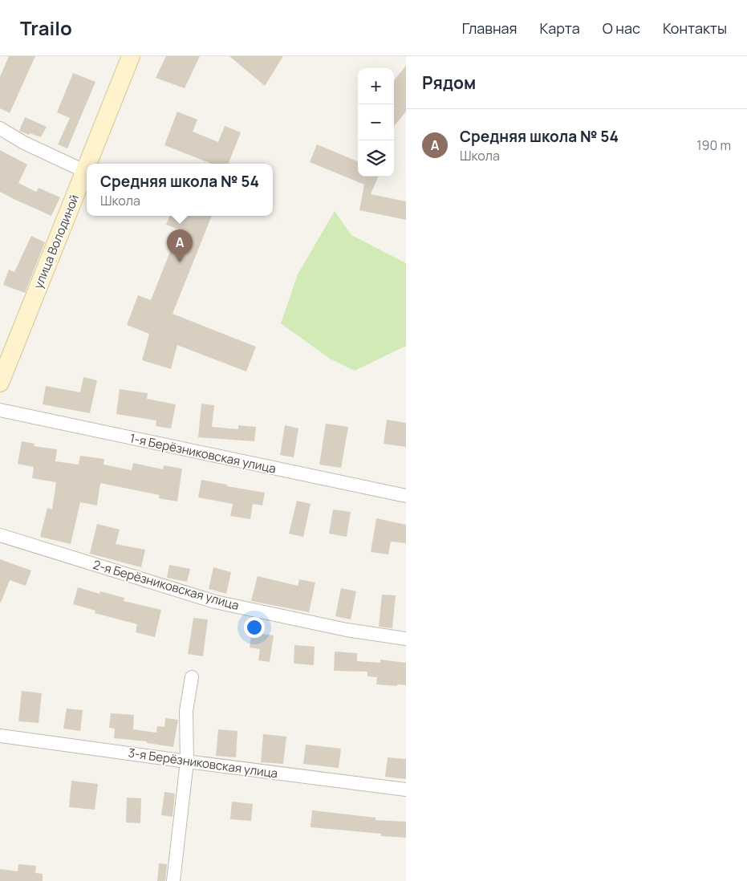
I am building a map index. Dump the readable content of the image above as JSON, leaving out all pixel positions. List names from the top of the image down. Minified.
{"streets":{"street":["улица Володиной","1-я Берёзниковская улица","2-я Берёзниковская улица","3-я Берёзниковская улица"]},"page":{"header":"Trailo","nav":["Главная","Карта","О нас","Контакты"],"heading":"Рядом","map_buttons":["+","−"],"list":[{"mark":"A","name":"Средняя школа № 54","note":"Школа","value":"190 m"}],"popup":["Средняя школа № 54","Школа"],"pins":"A"}}
